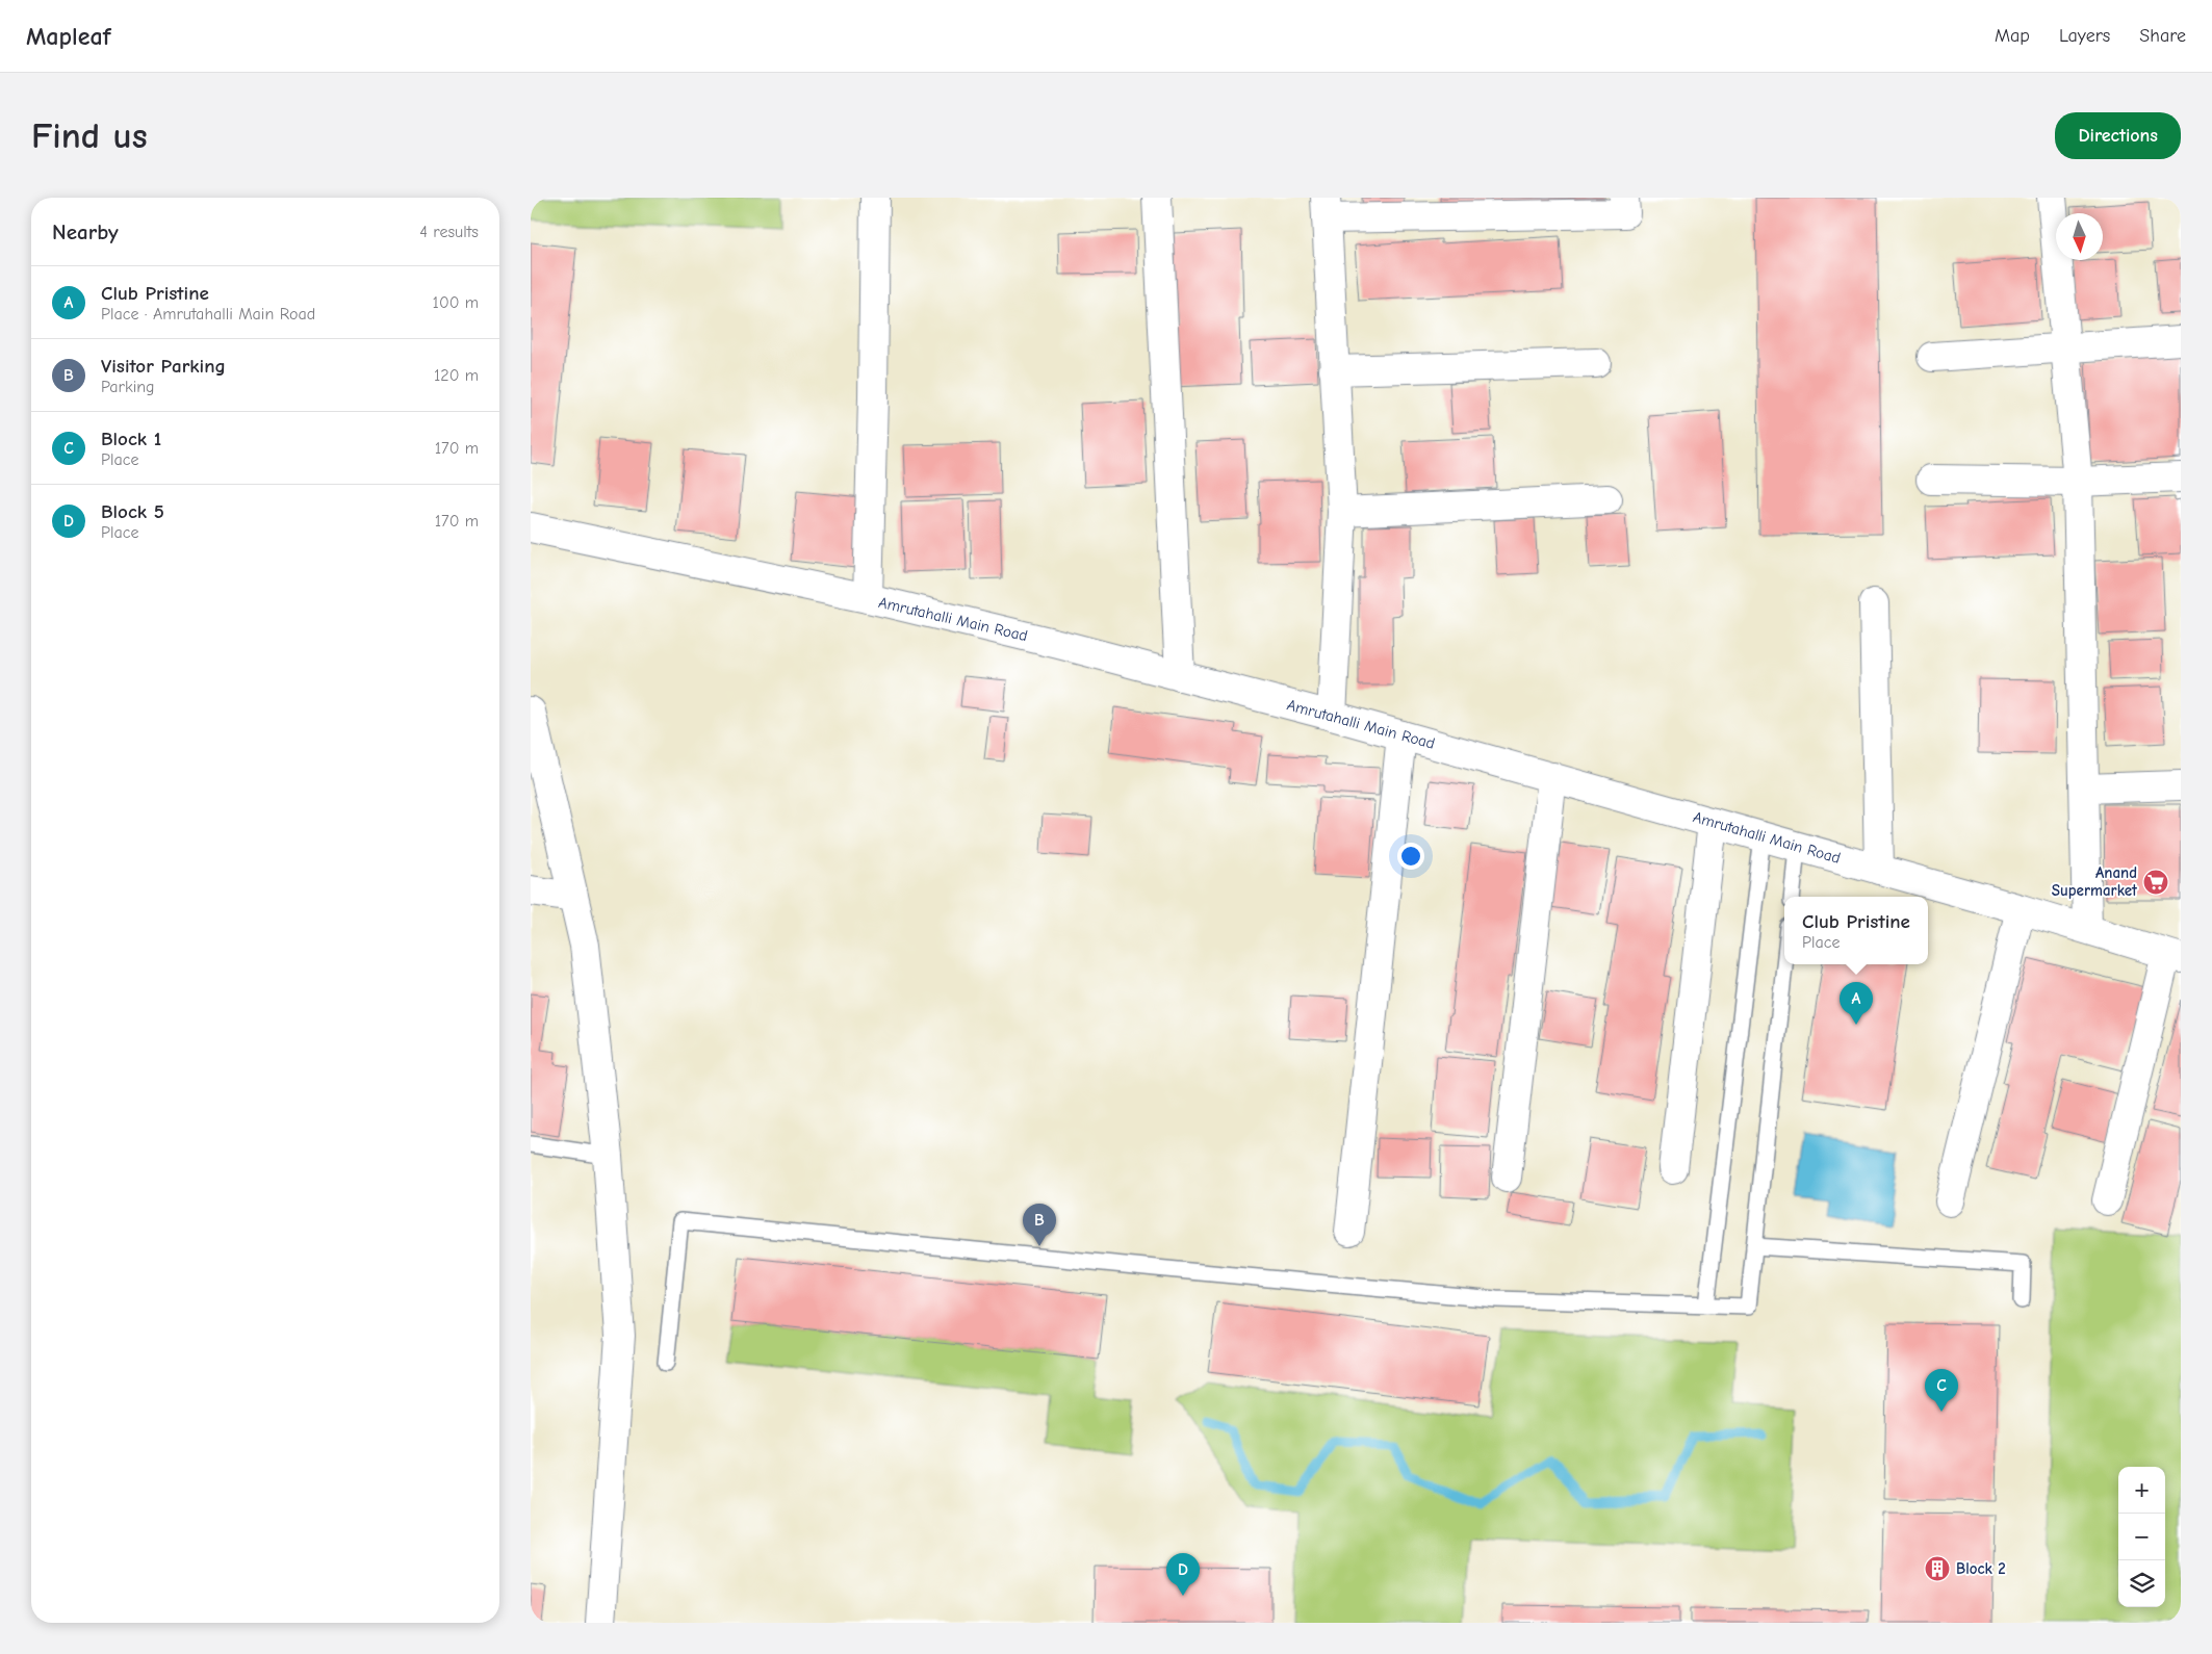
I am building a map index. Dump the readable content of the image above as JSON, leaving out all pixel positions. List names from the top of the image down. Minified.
{"streets":{"street":["Amrutahalli Main Road"]},"places":{"supermarket":["Anand Supermarket"],"building":["Block 2"]},"north":"bottom","page":{"header":"Mapleaf","nav":["Map","Layers","Share"],"buttons":"Directions","title":"Find us","heading":["Nearby","4 results"],"list":[{"mark":"A","name":"Club Pristine","note":"Place · Amrutahalli Main Road","value":"100 m"},{"mark":"B","name":"Visitor Parking","note":"Parking","value":"120 m"},{"mark":"C","name":"Block 1","note":"Place","value":"170 m"},{"mark":"D","name":"Block 5","note":"Place","value":"170 m"}],"popup":["Club Pristine","Place"],"pins":["A","B","C","D"],"map_buttons":["+","−"]}}
